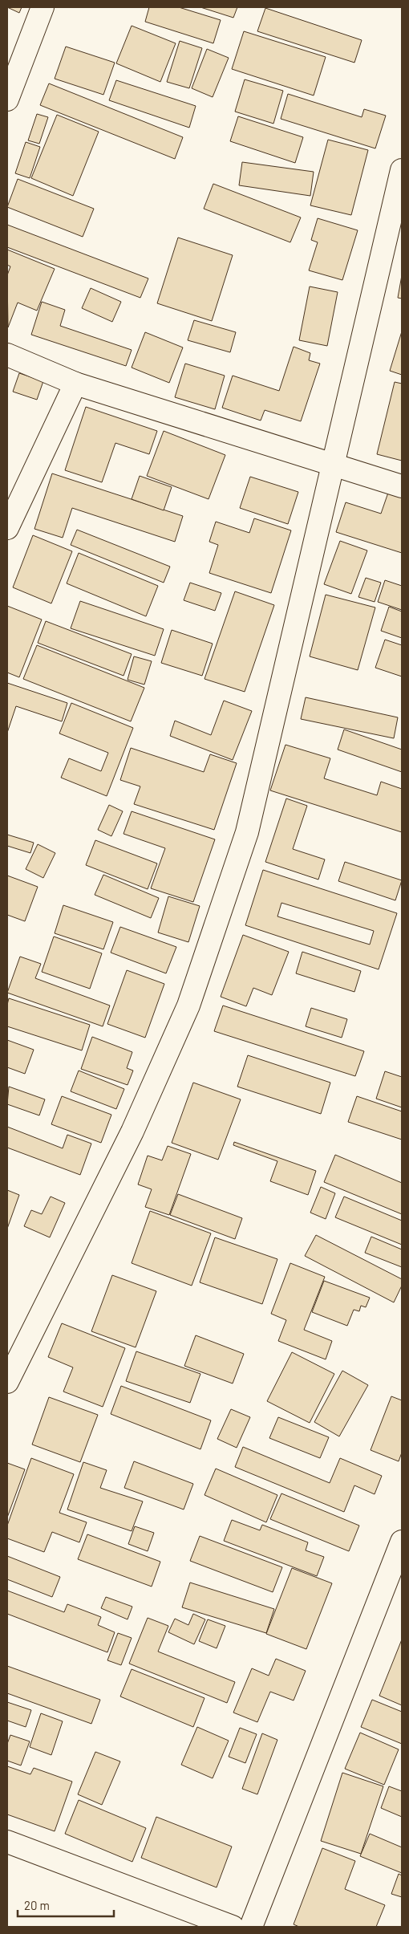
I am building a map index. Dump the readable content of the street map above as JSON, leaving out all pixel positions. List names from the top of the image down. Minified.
{"scale_bar":"20 m"}
